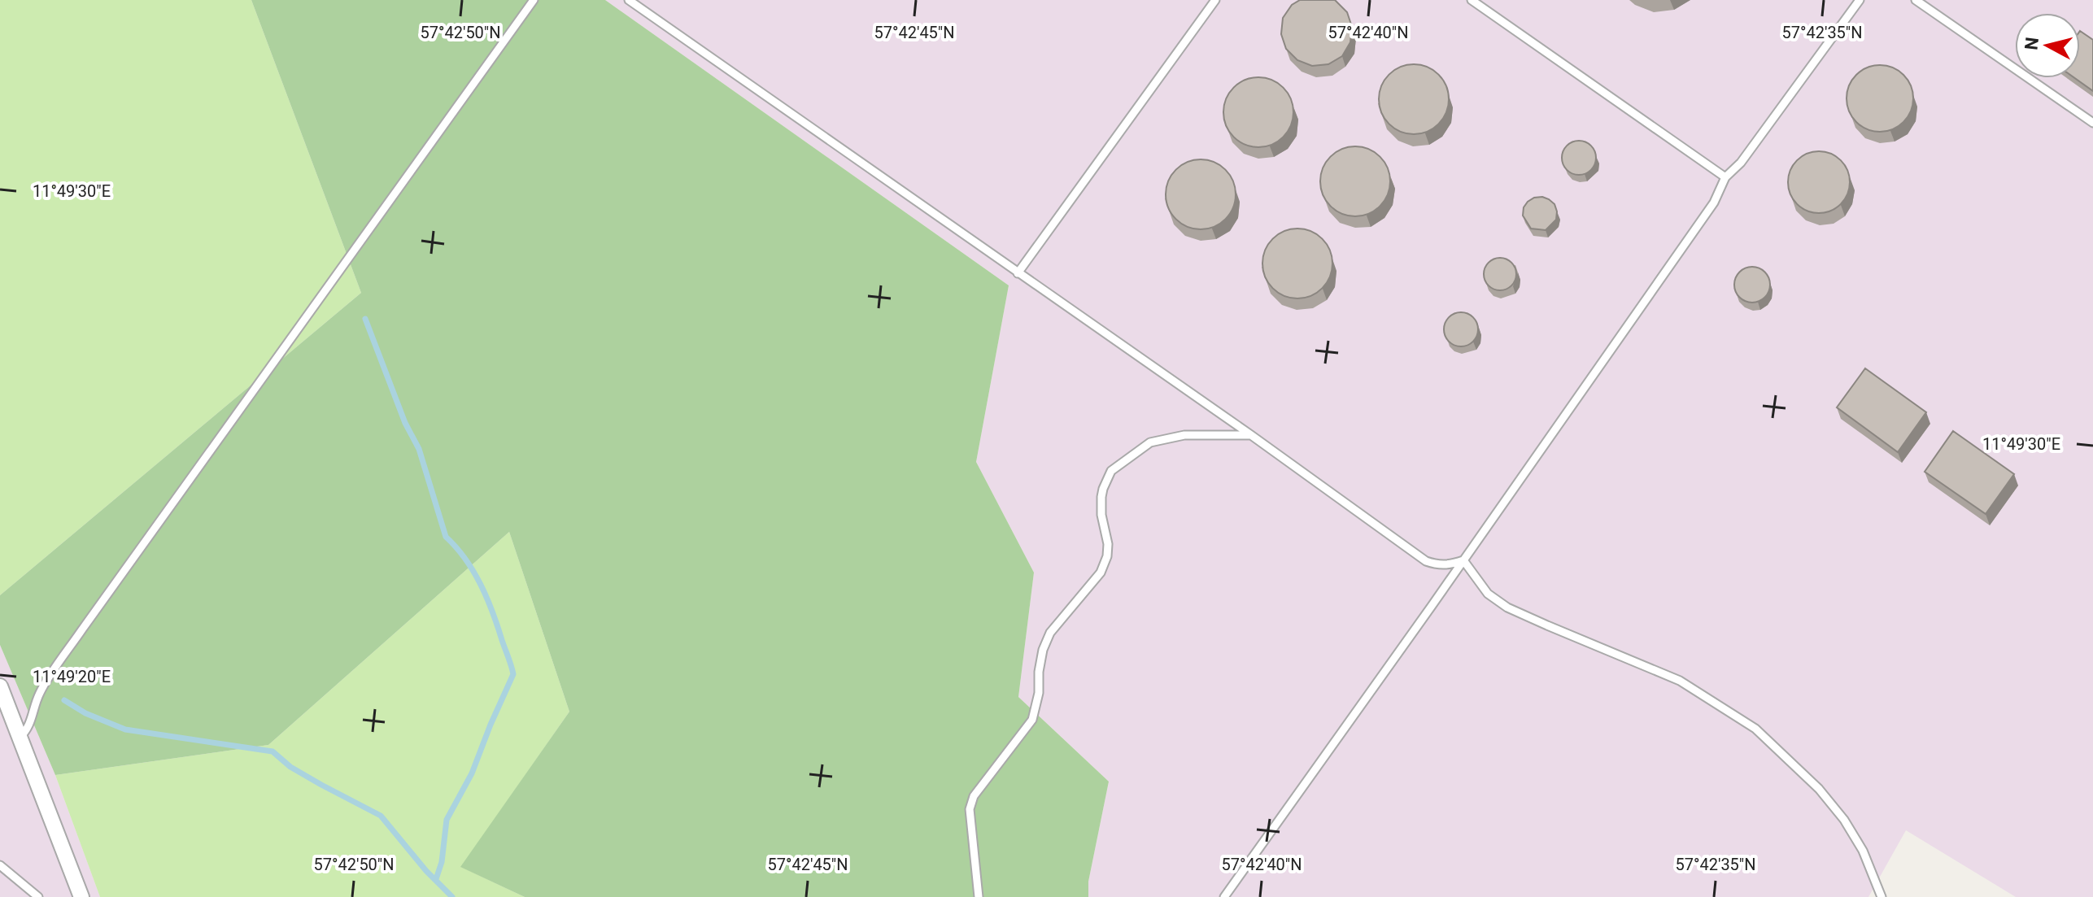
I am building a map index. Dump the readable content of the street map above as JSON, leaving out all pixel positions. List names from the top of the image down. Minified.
{"north":"left","coordinates":["57°42'50\"N","57°42'45\"N","57°42'40\"N","57°42'35\"N","11°49'30\"E","11°49'20\"E"]}
